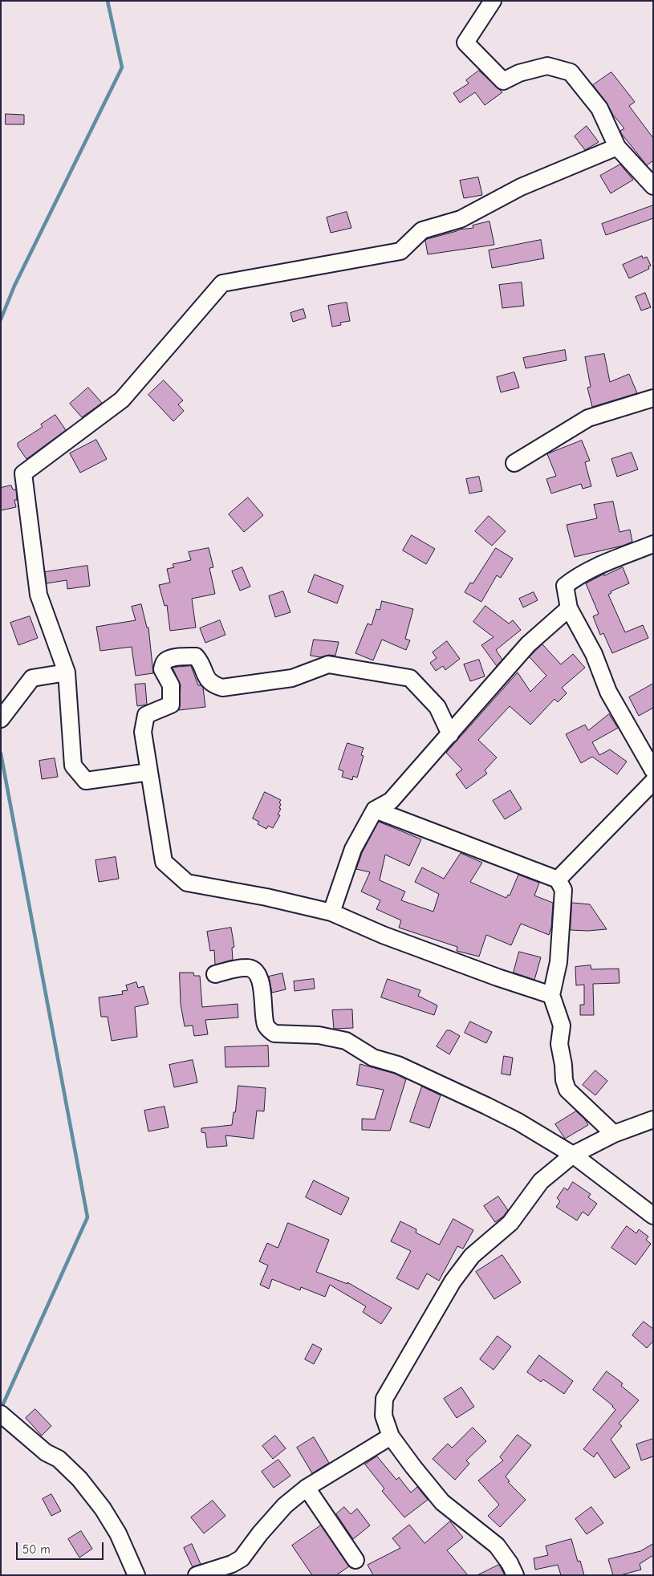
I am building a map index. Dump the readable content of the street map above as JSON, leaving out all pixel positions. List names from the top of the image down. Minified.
{"scale_bar":"50 m"}
